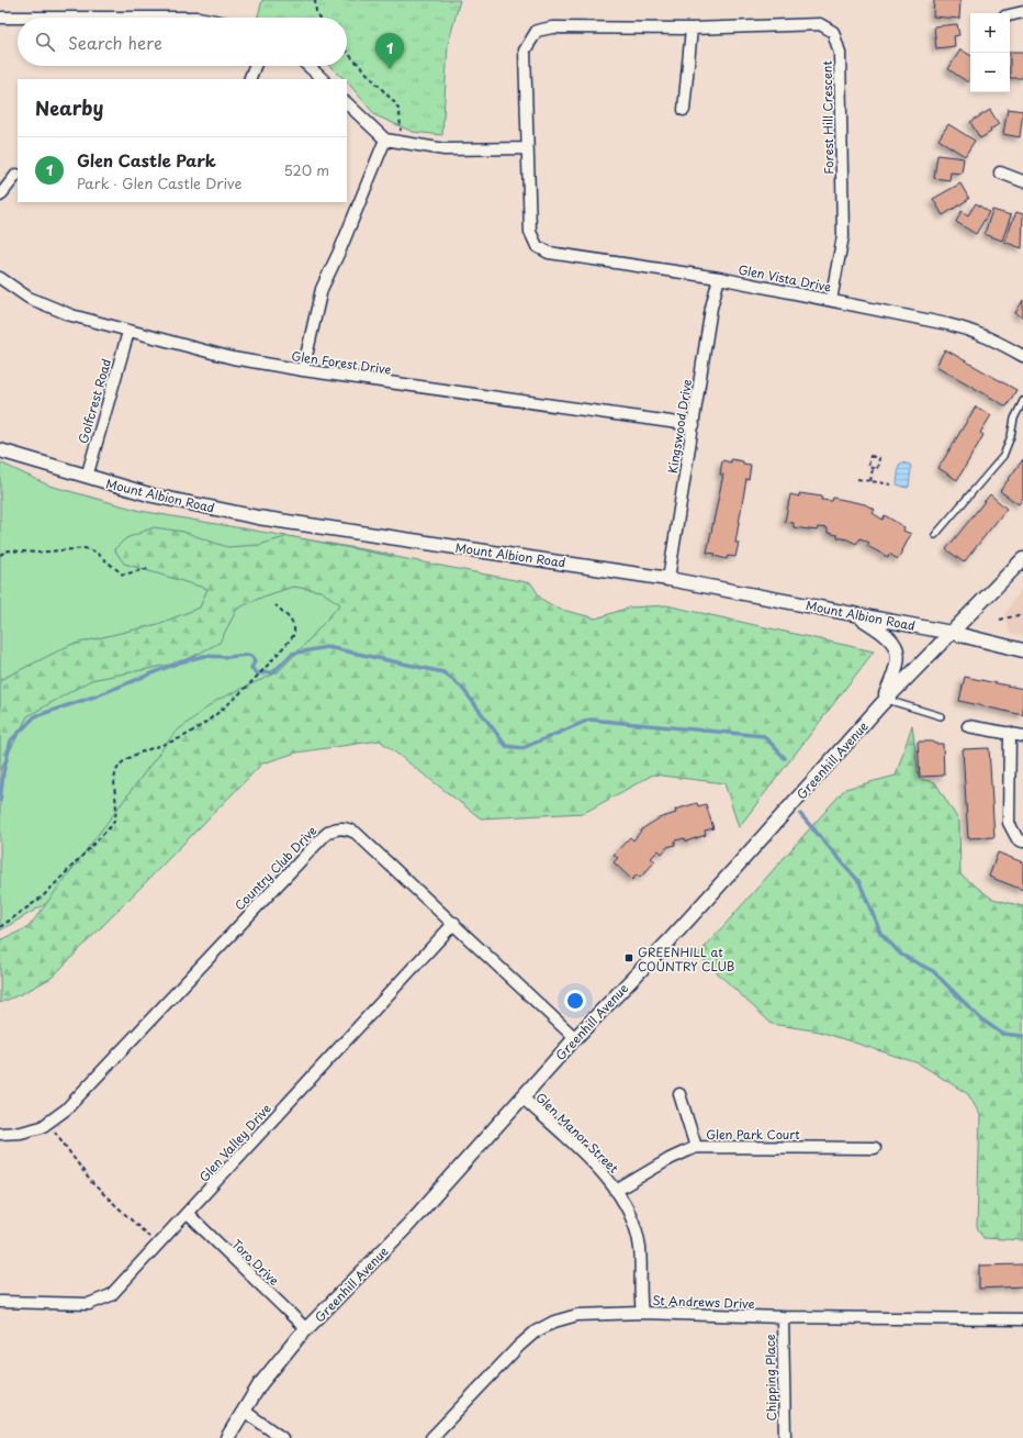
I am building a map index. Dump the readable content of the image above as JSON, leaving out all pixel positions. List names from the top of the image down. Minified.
{"streets":{"street":["Forest Hill Crescent","Glen Vista Drive","Glen Forest Drive","Golfcrest Road","Kingswood Drive","Mount Albion Road","Greenhill Avenue","Country Club Drive","Glen Manor Street","Glen Park Court","Glen Valley Drive","Toro Drive","St Andrews Drive","Chipping Place"]},"crossings":[["Forest Hill Crescent","Glen Vista Drive"],["Glen Vista Drive","Kingswood Drive"],["Glen Forest Drive","Golfcrest Road"],["Glen Forest Drive","Kingswood Drive"],["Golfcrest Road","Mount Albion Road"],["Kingswood Drive","Mount Albion Road"],["Mount Albion Road","Greenhill Avenue"],["Greenhill Avenue","Country Club Drive"],["Greenhill Avenue","Glen Manor Street"],["Greenhill Avenue","Toro Drive"],["Country Club Drive","Glen Valley Drive"],["Glen Manor Street","Glen Park Court"],["Glen Manor Street","St Andrews Drive"],["Glen Valley Drive","Toro Drive"],["St Andrews Drive","Chipping Place"]],"places":{"transit":["GREENHILL at COUNTRY CLUB"]},"page":{"map_buttons":["+","−"],"search":"Search here","pins":"1","heading":"Nearby","list":[{"mark":"1","name":"Glen Castle Park","note":"Park · Glen Castle Drive","value":"520 m"}]}}
